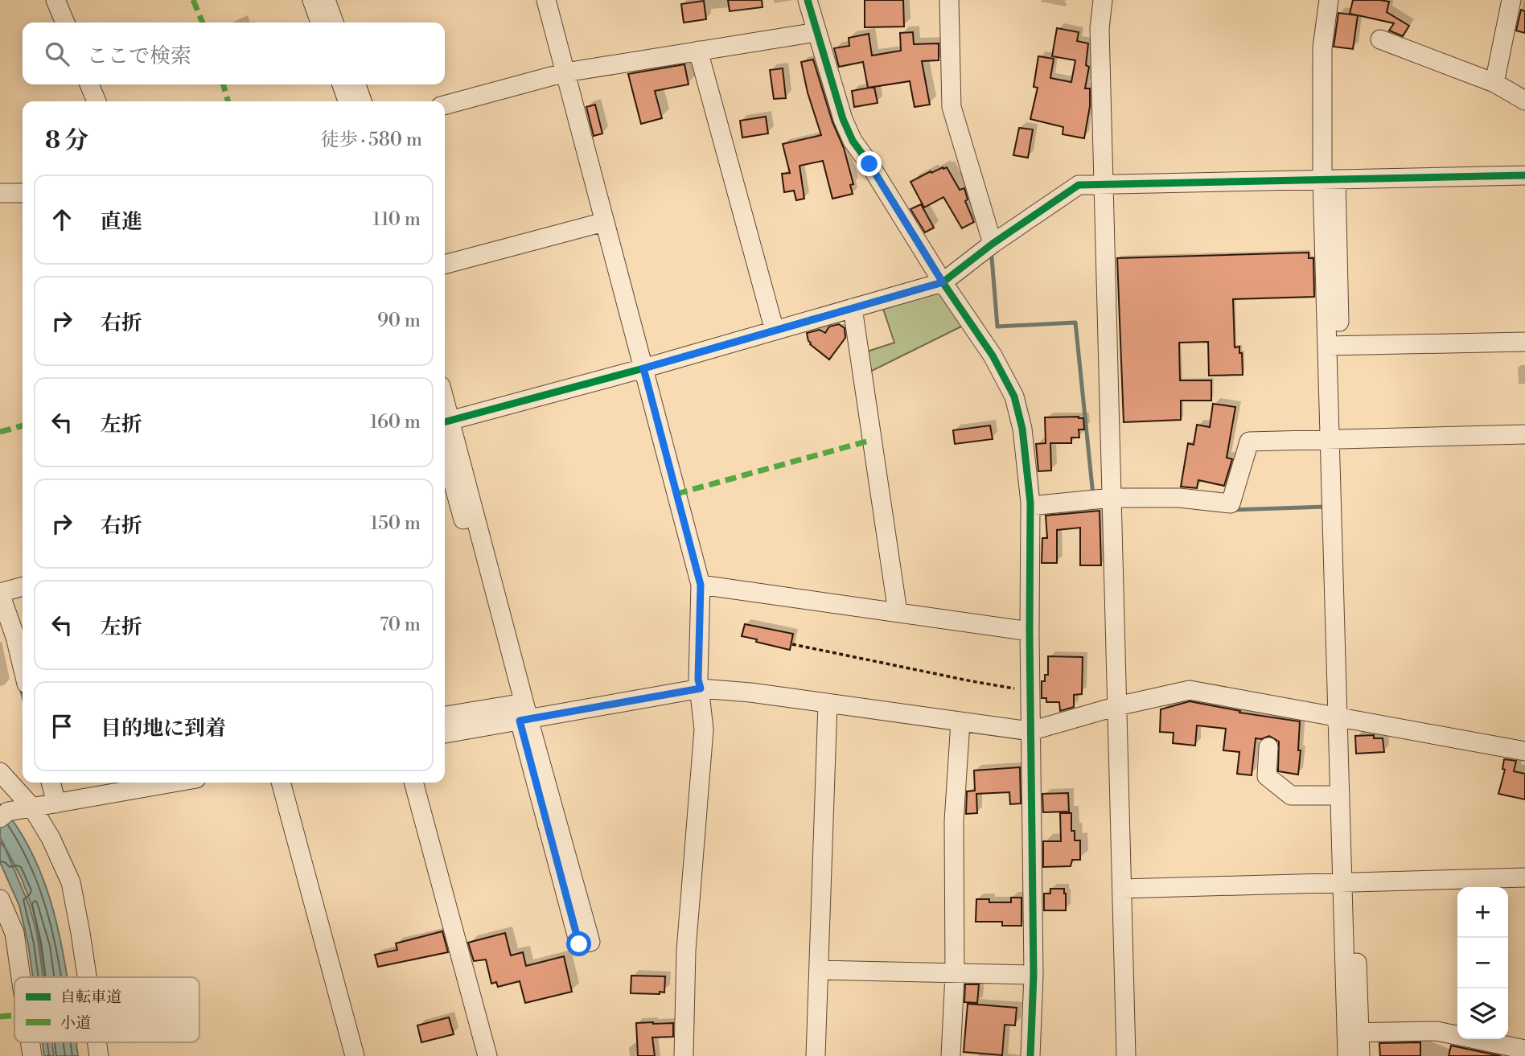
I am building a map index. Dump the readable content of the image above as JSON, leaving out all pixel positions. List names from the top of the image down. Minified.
{"legend":["自転車道","小道"],"page":{"search":"ここで検索","heading":["8 分","徒歩 · 580 m"],"list":[["直進","110 m"],["右折","90 m"],["左折","160 m"],["右折","150 m"],["左折","70 m"],"目的地に到着"],"map_buttons":["+","−"]}}
